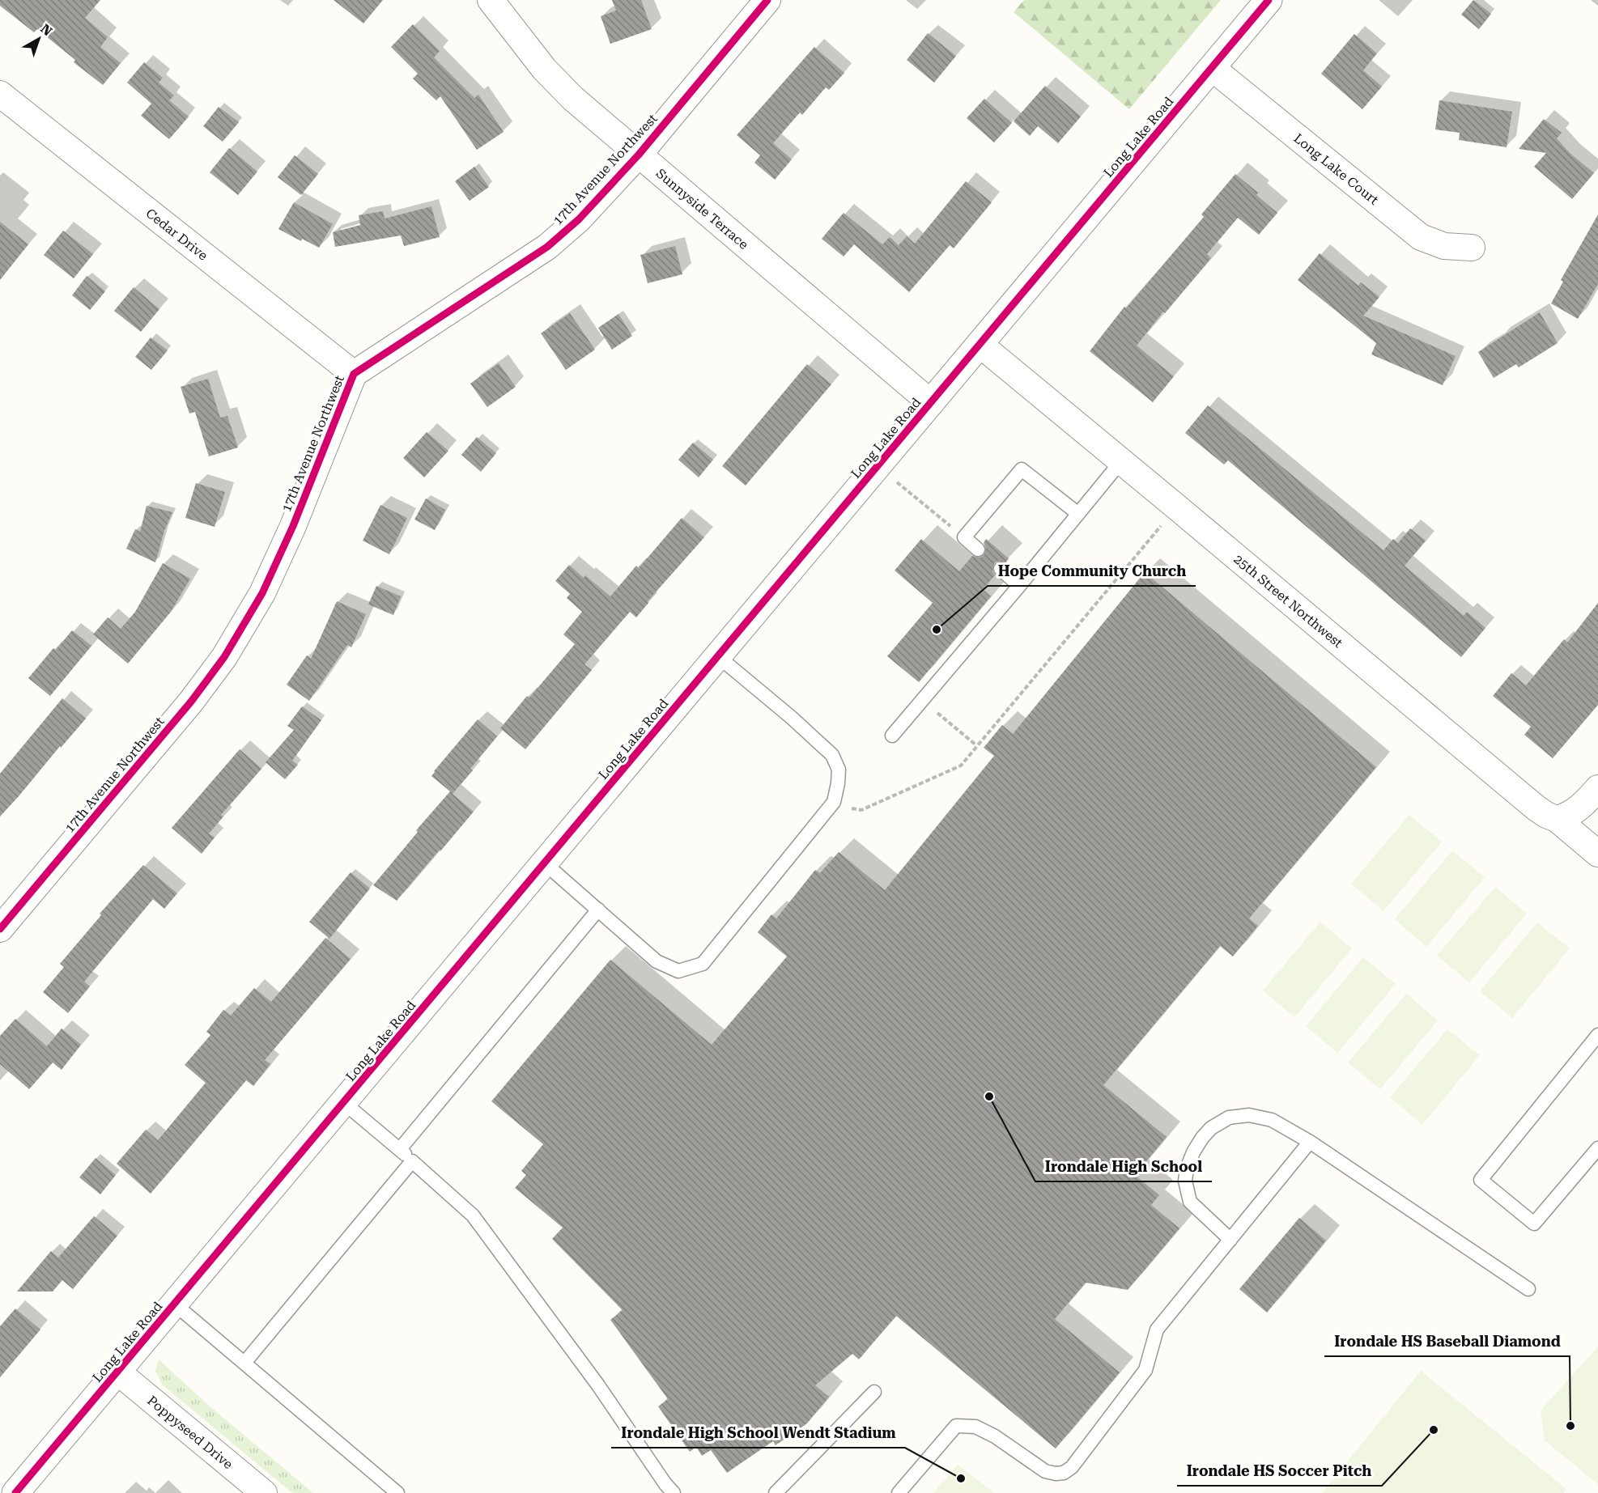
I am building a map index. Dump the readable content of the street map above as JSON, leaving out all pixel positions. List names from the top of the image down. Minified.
{"streets":{"street":["Long Lake Road","17th Avenue Northwest","Long Lake Court","Sunnyside Terrace","Cedar Drive","25th Street Northwest","Poppyseed Drive"]},"crossings":[["Long Lake Road","Long Lake Court"],["Long Lake Road","Sunnyside Terrace"],["Long Lake Road","25th Street Northwest"],["Long Lake Road","Poppyseed Drive"],["17th Avenue Northwest","Sunnyside Terrace"],["17th Avenue Northwest","Cedar Drive"]],"places":["Hope Community Church","Irondale High School","Irondale HS Baseball Diamond","Irondale HS Soccer Pitch","Irondale High School Wendt Stadium"],"north":"top right"}
